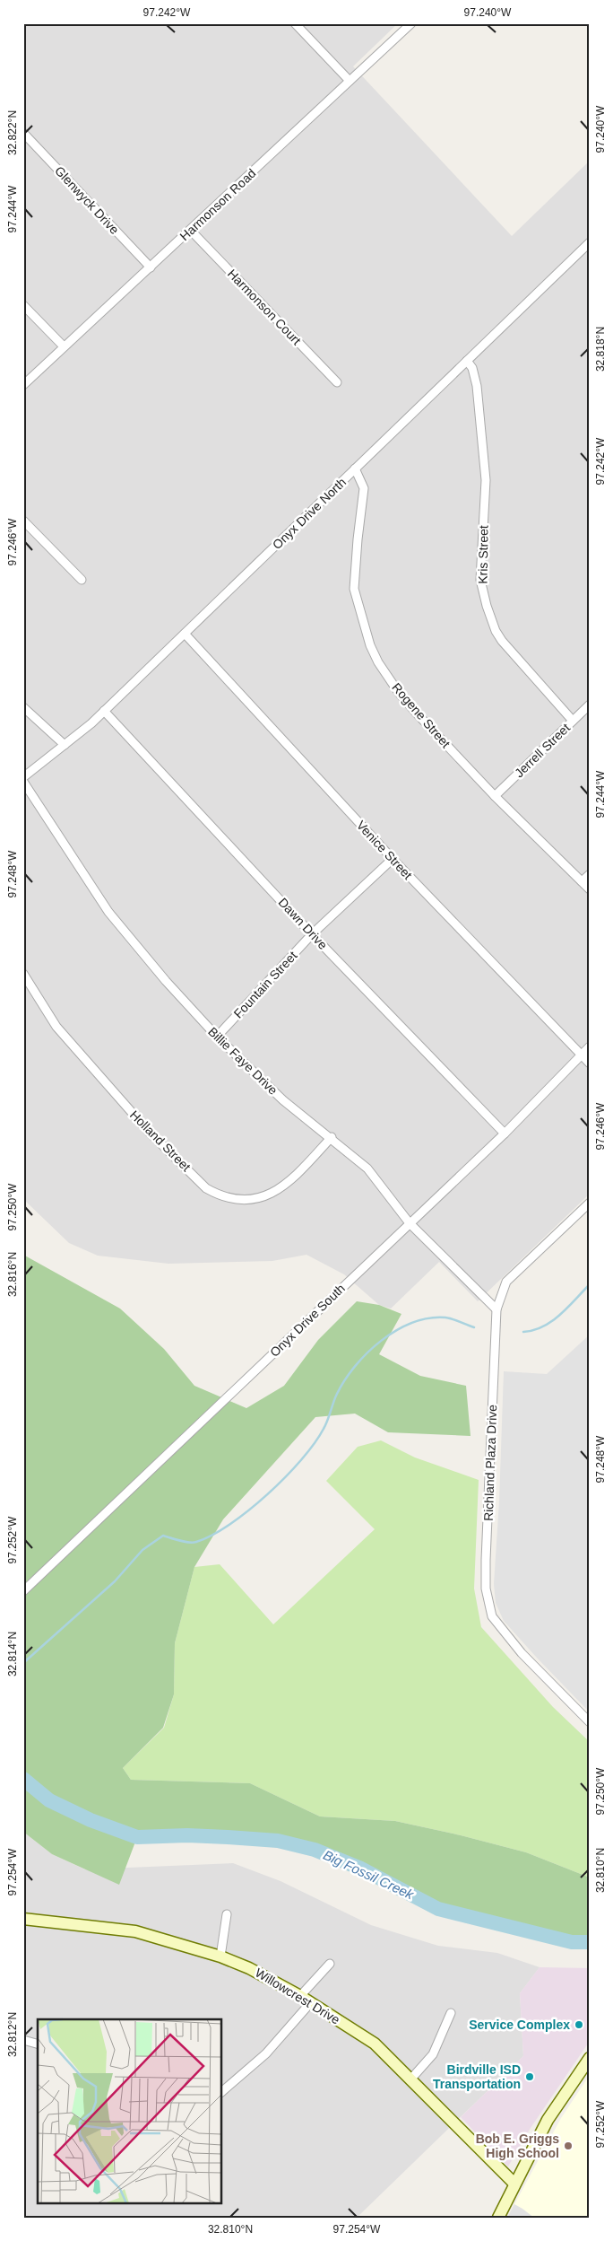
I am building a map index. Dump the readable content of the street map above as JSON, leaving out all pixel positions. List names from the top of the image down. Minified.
{"streets":{"street":["Glenwyck Drive","Harmonson Road","Harmonson Court","Onyx Drive North","Kris Street","Rogene Street","Jerrell Street","Venice Street","Dawn Drive","Fountain Street","Billie Faye Drive","Holland Street","Onyx Drive South","Richland Plaza Drive","Willowcrest Drive"]},"crossings":[["Glenwyck Drive","Harmonson Road"],["Harmonson Road","Harmonson Court"],["Onyx Drive North","Kris Street"],["Onyx Drive North","Rogene Street"],["Onyx Drive North","Venice Street"],["Onyx Drive North","Dawn Drive"],["Kris Street","Jerrell Street"],["Rogene Street","Jerrell Street"],["Venice Street","Fountain Street"],["Venice Street","Onyx Drive South"],["Dawn Drive","Fountain Street"],["Dawn Drive","Onyx Drive South"],["Fountain Street","Billie Faye Drive"],["Billie Faye Drive","Holland Street"],["Billie Faye Drive","Onyx Drive South"],["Billie Faye Drive","Richland Plaza Drive"]],"water":["Big Fossil Creek"],"places":["Service Complex","Birdville ISD Transportation","Bob E. Griggs High School"],"coordinates":["97.242°W","97.240°W","32.822°N","97.244°W","32.818°N","97.246°W","97.248°W","97.250°W","32.816°N","97.252°W","32.814°N","32.810°N","97.254°W","32.812°N"]}
